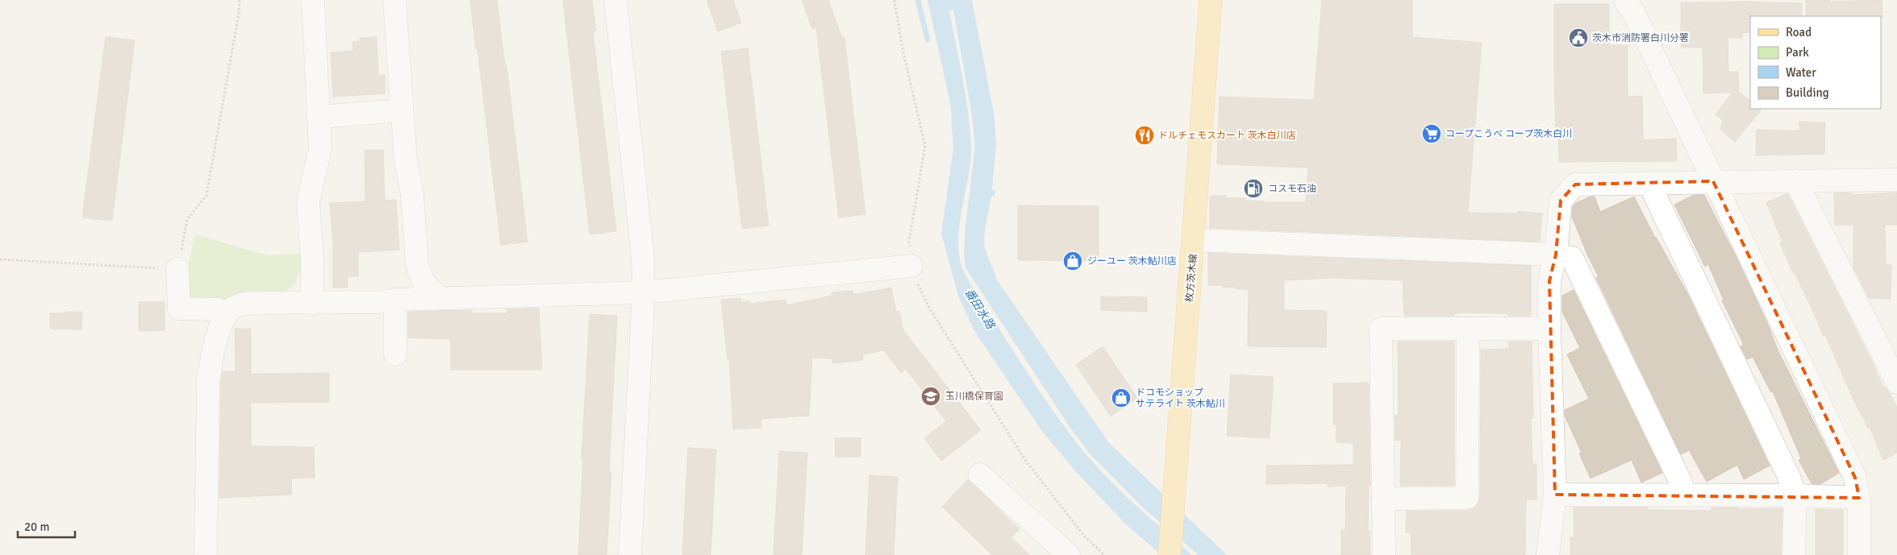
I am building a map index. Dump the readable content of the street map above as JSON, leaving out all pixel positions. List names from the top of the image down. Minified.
{"streets":{"main road":["枚方茨木線"]},"water":["番田水路"],"places":{"public building":["茨木市消防署白川分署"],"supermarket":["コープこうべ コープ茨木白川"],"restaurant":["ドルチェモスカート 茨木白川店"],"fuel station":["コスモ石油"],"shop":["ジーユー 茨木鮎川店","ドコモショップ サテライト 茨木鮎川"],"school or university":["玉川橋保育園"]},"legend":["Road","Park","Water","Building"],"scale_bar":"20 m"}
